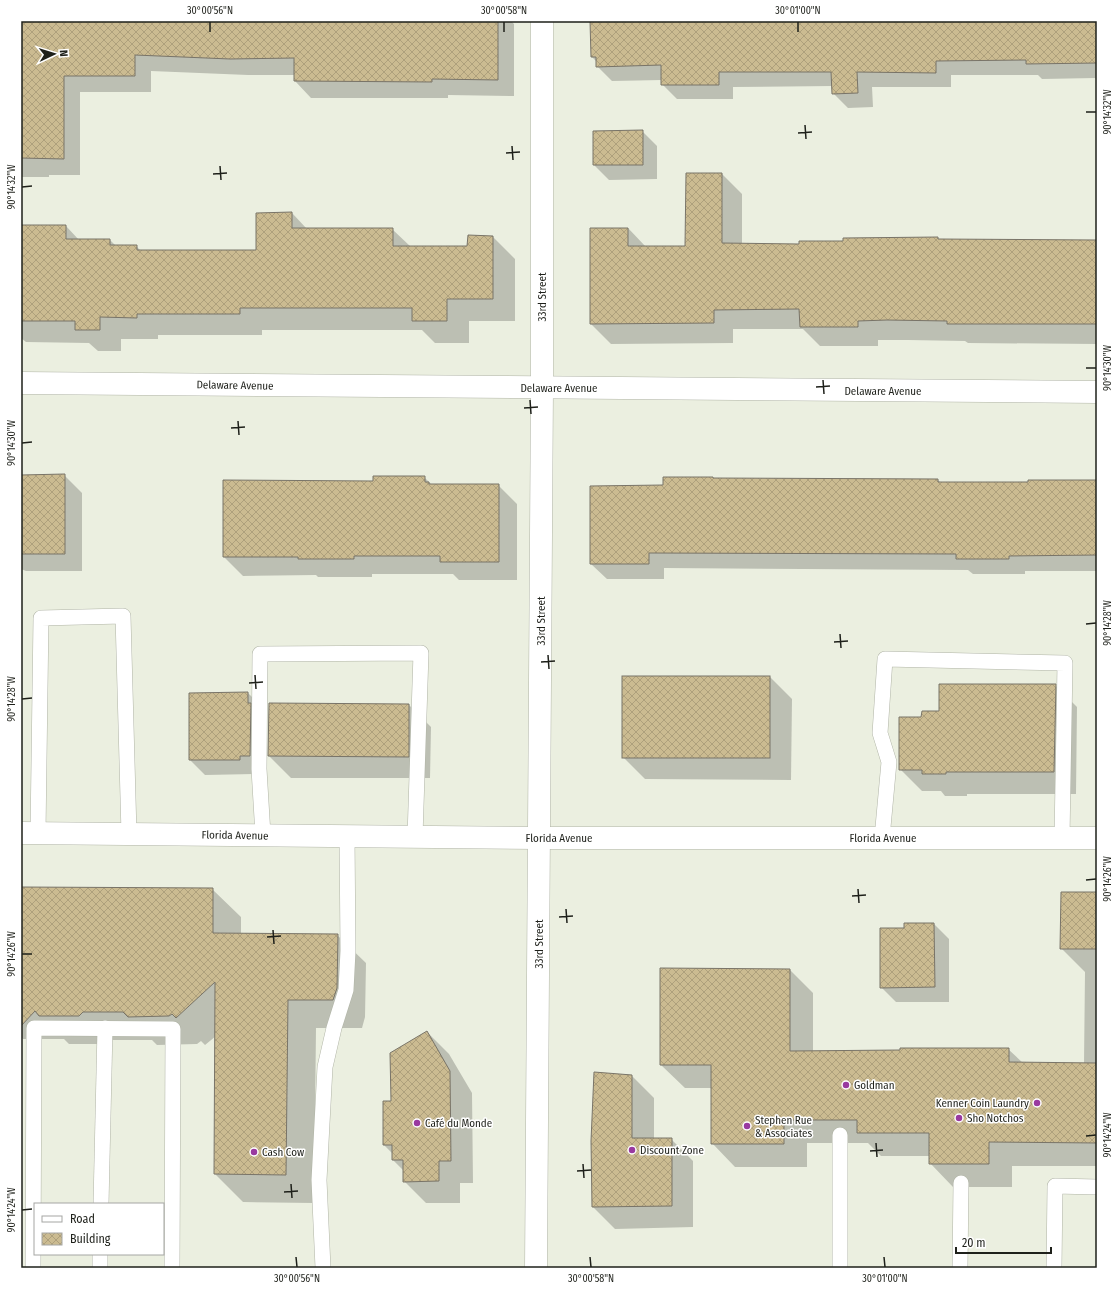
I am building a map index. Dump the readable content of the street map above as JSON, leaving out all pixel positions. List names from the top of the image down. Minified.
{"streets":{"street":["33rd Street","Delaware Avenue","Florida Avenue"]},"crossings":[["33rd Street","Delaware Avenue"],["33rd Street","Florida Avenue"]],"places":["Goldman","Kenner Coin Laundry","Sho Notchos","Café du Monde","Stephen Rue & Associates","Discount Zone","Cash Cow"],"legend":["Road","Building"],"scale_bar":"20 m","north":"right","coordinates":["30°00'56\"N","30°00'58\"N","30°01'00\"N","90°14'32\"W","90°14'30\"W","90°14'28\"W","90°14'26\"W","90°14'24\"W"]}
